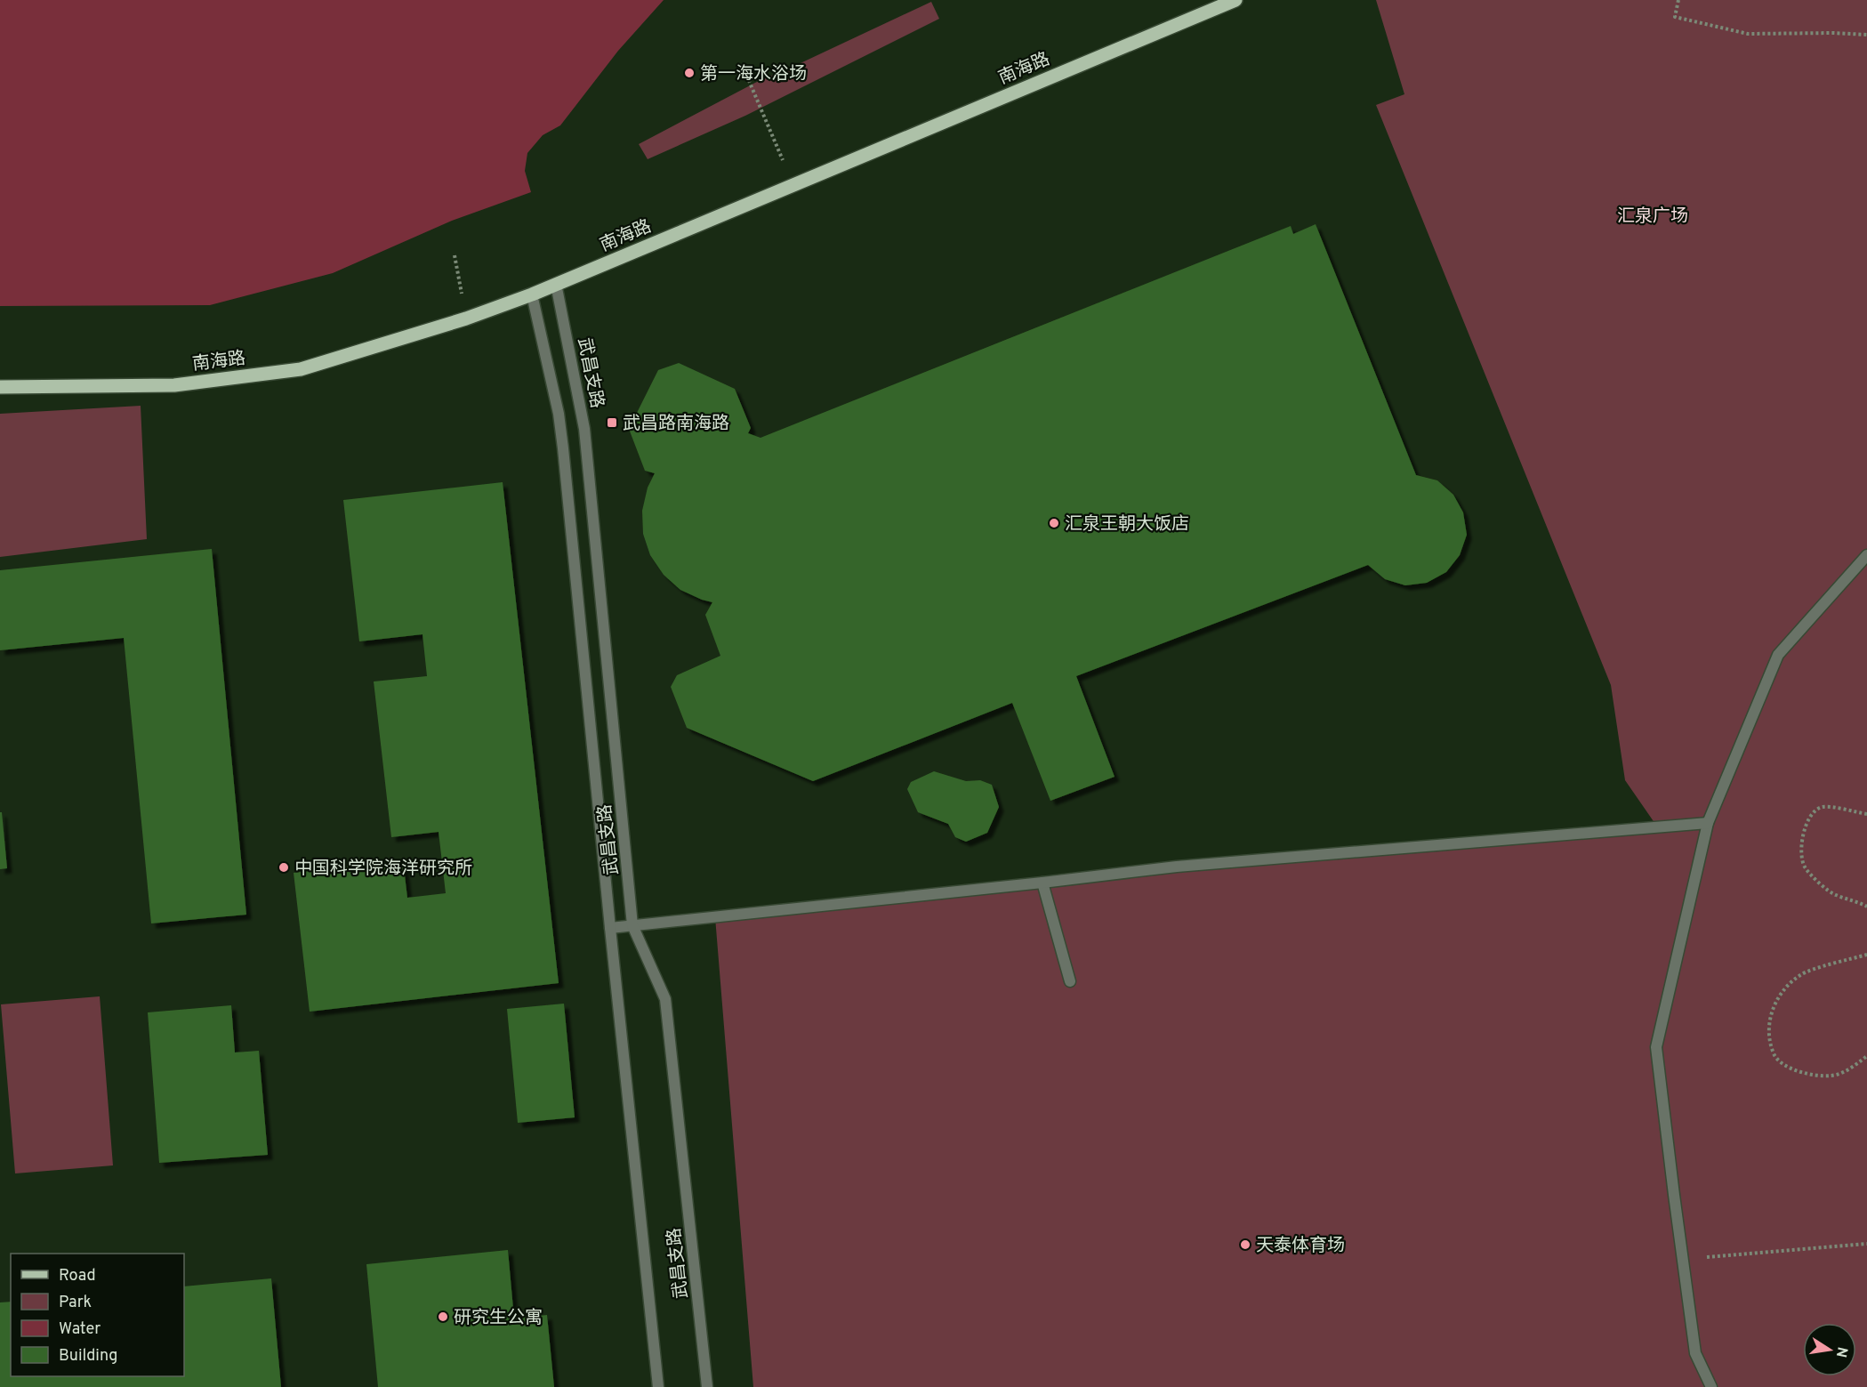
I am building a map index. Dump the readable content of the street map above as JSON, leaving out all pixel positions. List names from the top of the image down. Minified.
{"streets":{"main road":["南海路"],"street":["武昌支路"]},"crossings":[["南海路","武昌支路"]],"parks":["汇泉广场"],"places":{"other":["第一海水浴场","汇泉王朝大饭店","中国科学院海洋研究所","天泰体育场","研究生公寓"],"transit":["武昌路南海路"]},"legend":["Road","Park","Water","Building"],"north":"right"}
